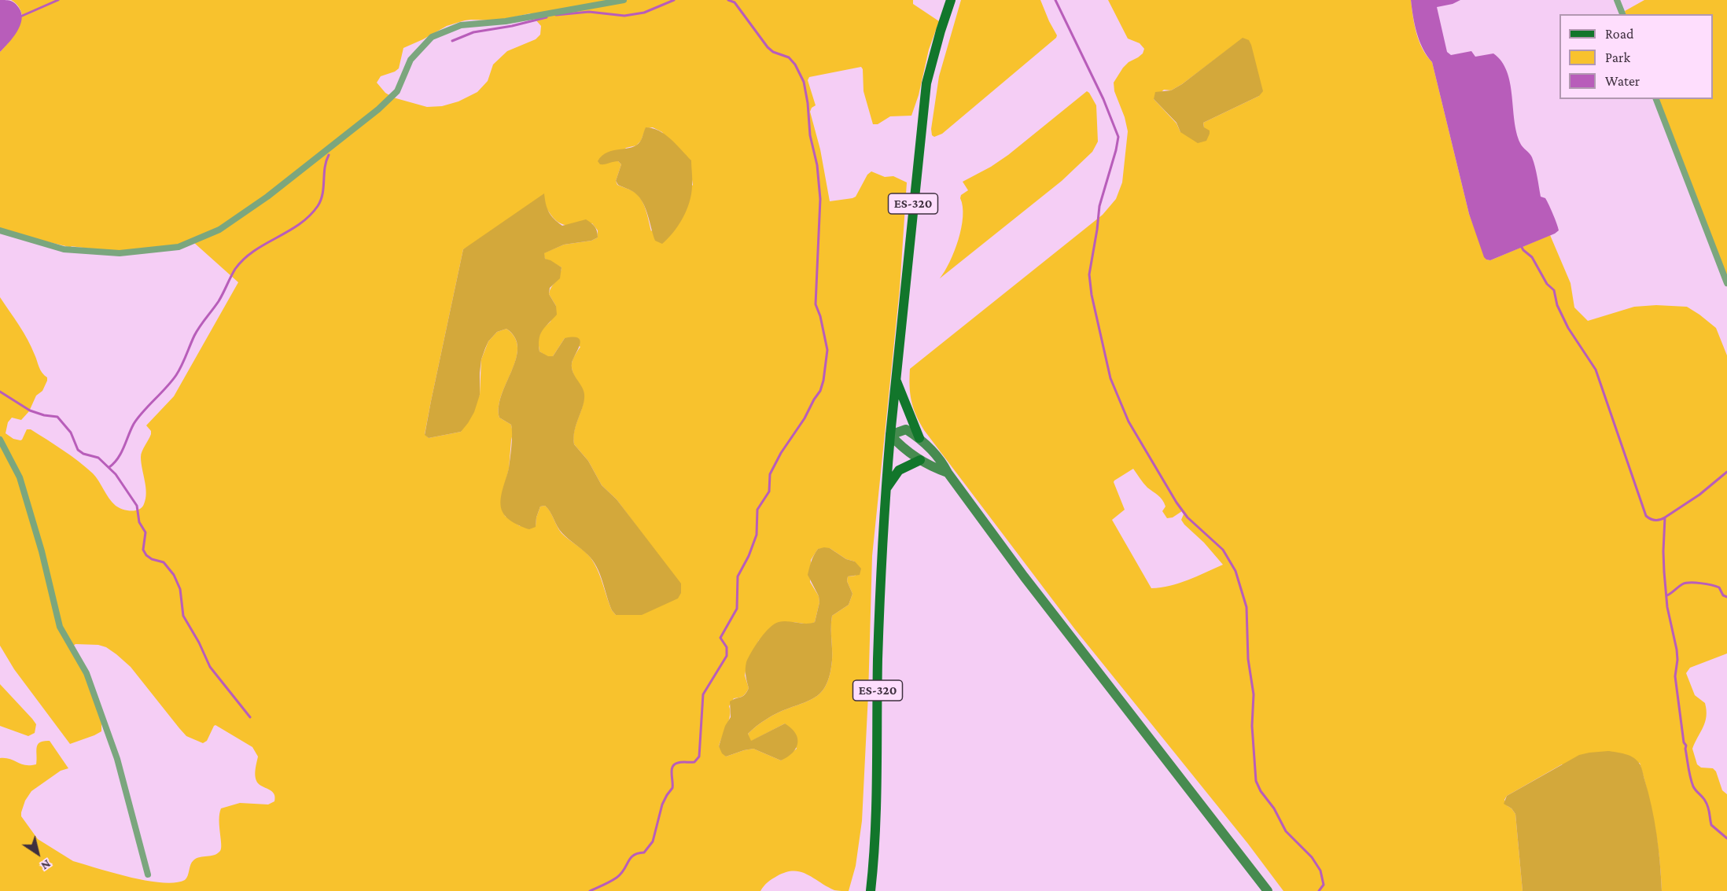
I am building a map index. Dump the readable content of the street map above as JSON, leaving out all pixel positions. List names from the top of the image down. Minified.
{"streets":{"main road":["ES-320"]},"legend":["Road","Park","Water"],"north":"bottom right"}
